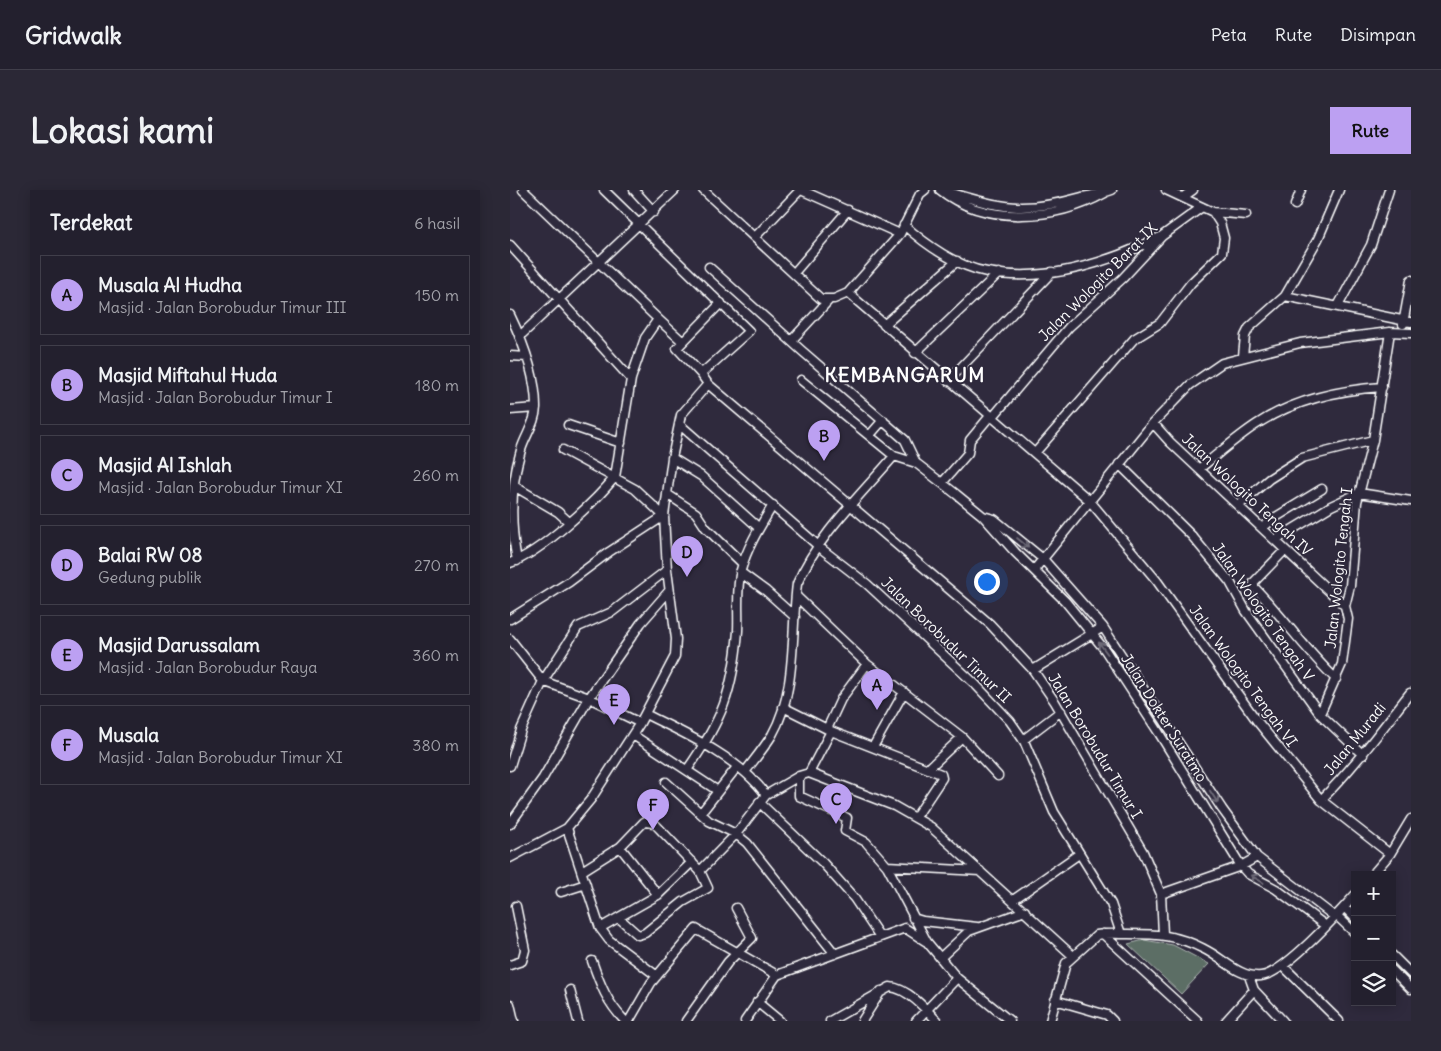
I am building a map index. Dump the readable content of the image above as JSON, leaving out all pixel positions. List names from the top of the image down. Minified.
{"streets":{"street":["Jalan Wologito Barat IX","Jalan Wologito Tengah IV","Jalan Wologito Tengah I","Jalan Wologito Tengah V","Jalan Borobudur Timur II","Jalan Wologito Tengah VI","Jalan Dokter Suratmo","Jalan Muradi","Jalan Borobudur Timur I"]},"crossings":[["Jalan Wologito Barat IX","Jalan Wologito Tengah VI"],["Jalan Wologito Barat IX","Jalan Dokter Suratmo"],["Jalan Wologito Tengah IV","Jalan Wologito Tengah I"],["Jalan Wologito Tengah I","Jalan Wologito Tengah V"],["Jalan Wologito Tengah V","Jalan Muradi"],["Jalan Wologito Tengah VI","Jalan Muradi"]],"districts":["KEMBANGARUM"],"page":{"header":"Gridwalk","nav":["Peta","Rute","Disimpan"],"buttons":"Rute","title":"Lokasi kami","heading":["Terdekat","6 hasil"],"list":[{"mark":"A","name":"Musala Al Hudha","note":"Masjid · Jalan Borobudur Timur III","value":"150 m"},{"mark":"B","name":"Masjid Miftahul Huda","note":"Masjid · Jalan Borobudur Timur I","value":"180 m"},{"mark":"C","name":"Masjid Al Ishlah","note":"Masjid · Jalan Borobudur Timur XI","value":"260 m"},{"mark":"D","name":"Balai RW 08","note":"Gedung publik","value":"270 m"},{"mark":"E","name":"Masjid Darussalam","note":"Masjid · Jalan Borobudur Raya","value":"360 m"},{"mark":"F","name":"Musala","note":"Masjid · Jalan Borobudur Timur XI","value":"380 m"}],"pins":["B","D","A","E","C","F"],"map_buttons":["+","−"]}}
